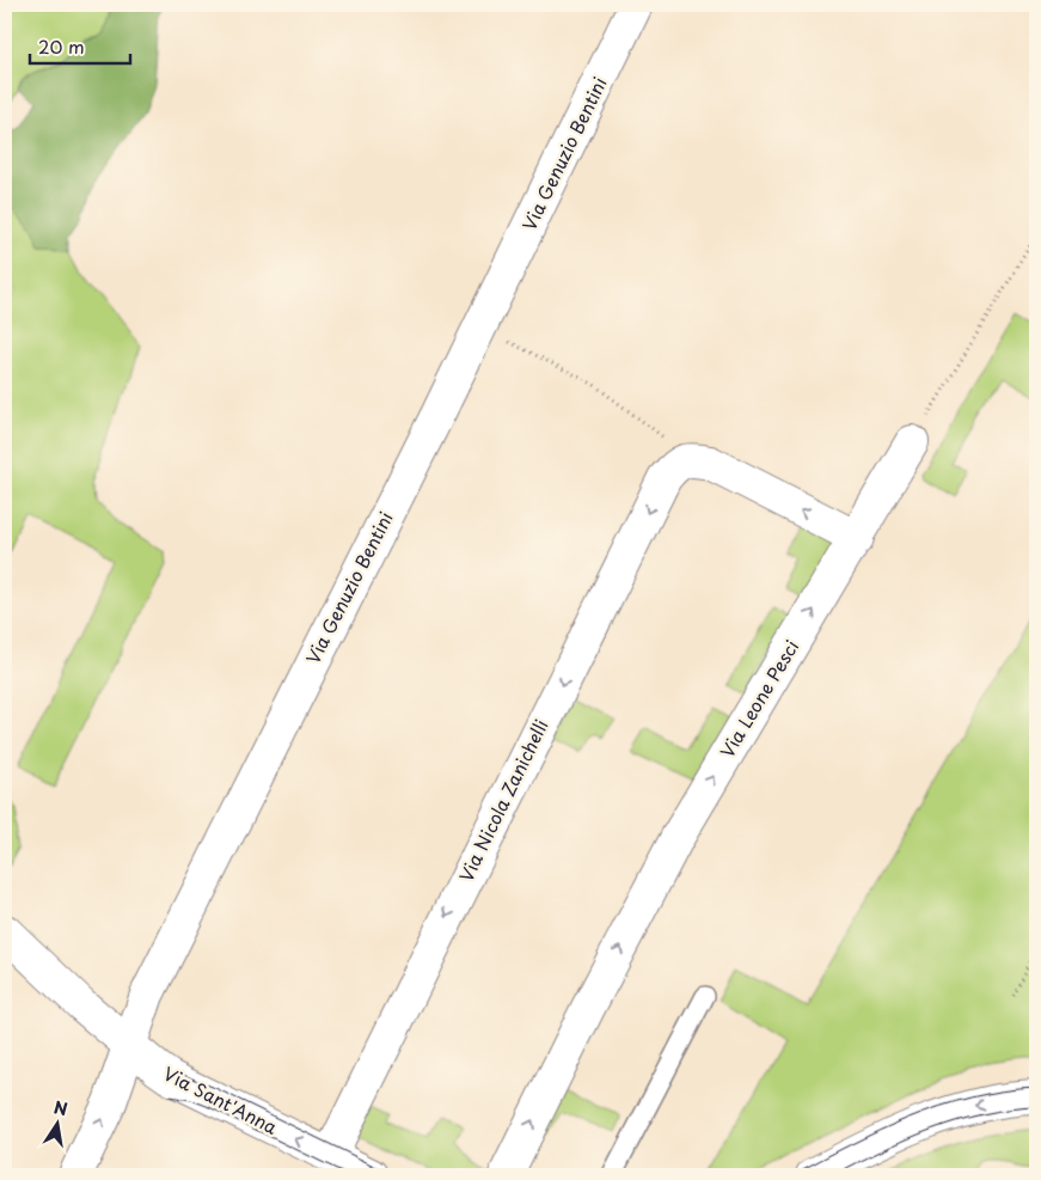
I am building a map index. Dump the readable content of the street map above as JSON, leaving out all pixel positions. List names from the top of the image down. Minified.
{"streets":{"street":["Via Genuzio Bentini","Via Leone Pesci","Via Nicola Zanichelli","Via Sant'Anna"]},"crossings":[["Via Genuzio Bentini","Via Sant'Anna"],["Via Nicola Zanichelli","Via Sant'Anna"]],"one_way":["Via Leone Pesci","Via Nicola Zanichelli","Via Sant'Anna"],"scale_bar":"20 m","north":"top"}
